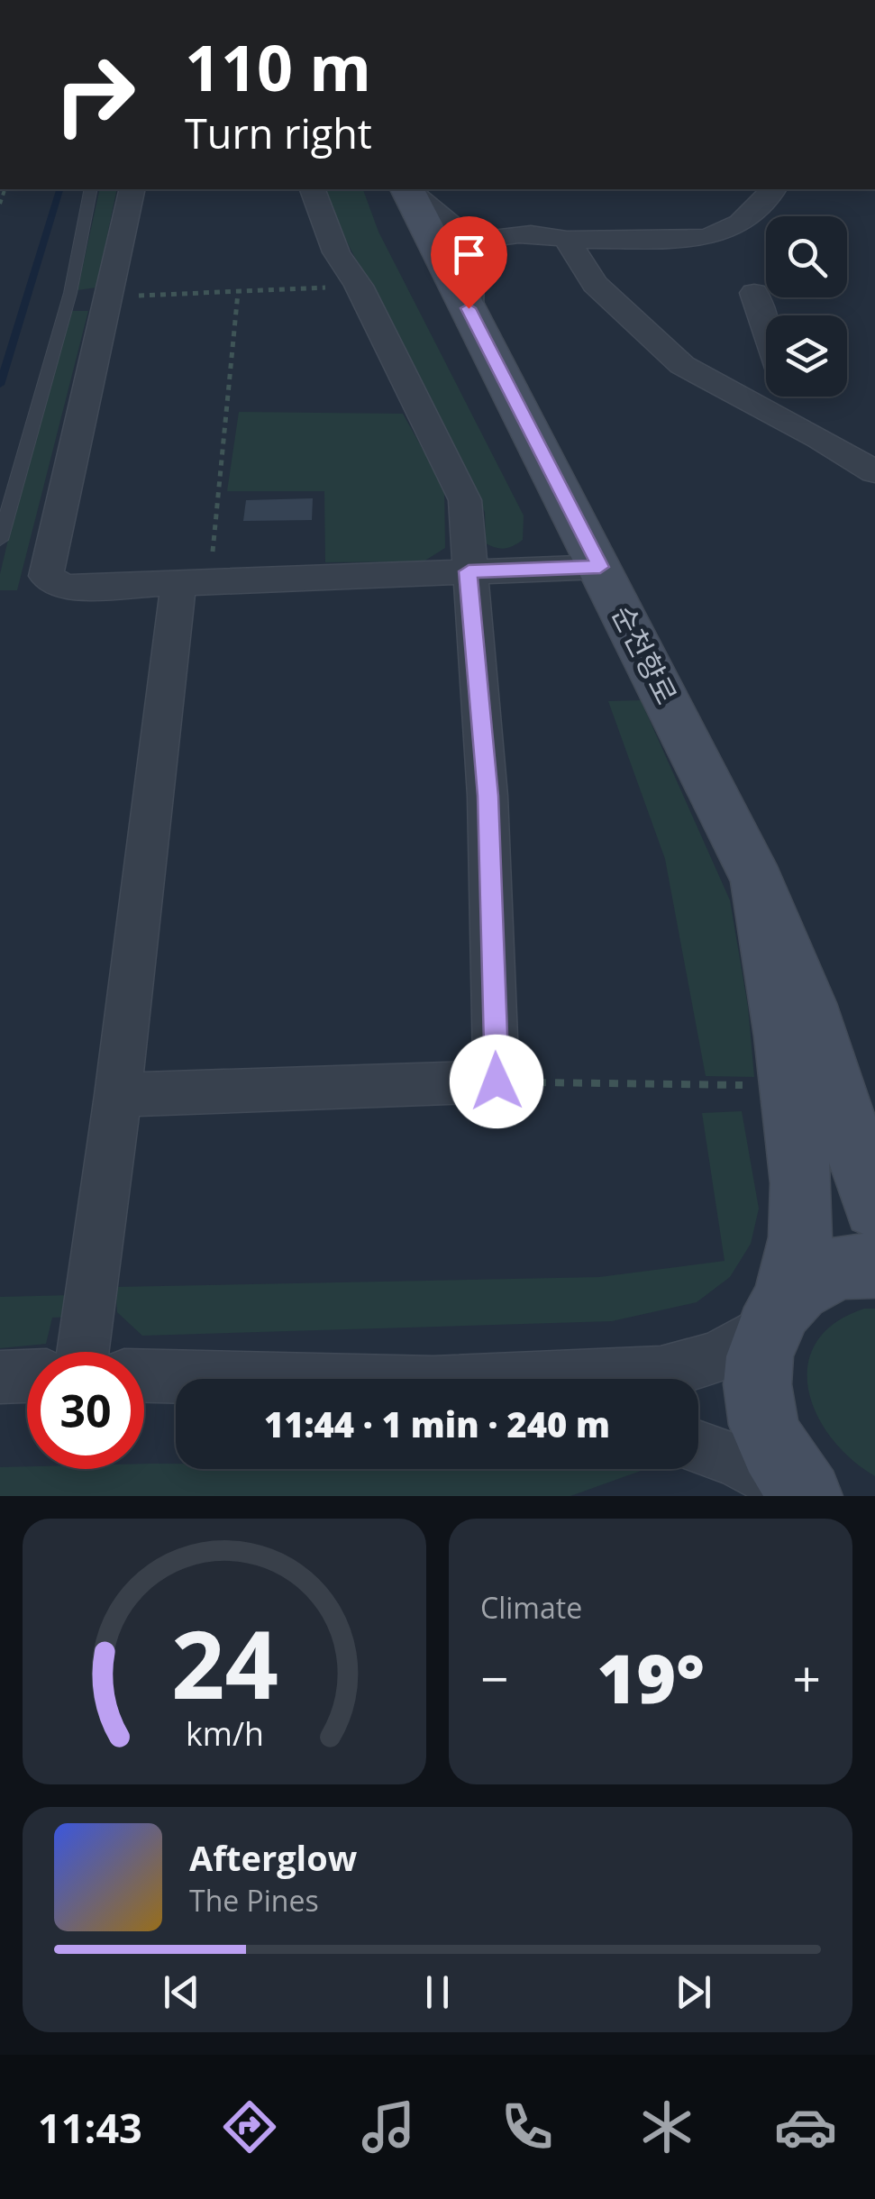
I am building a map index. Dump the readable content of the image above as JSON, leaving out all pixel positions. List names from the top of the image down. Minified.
{"streets":{"main road":["순천향로"]},"page":{"turn":["110 m","Turn right"],"limit":"30","trip":"11:44 · 1 min · 240 m","tile":"Climate","heat":["−","19°","+"],"song":["Afterglow","The Pines"],"tabs":"11:43","gauge":["24","km/h"]}}
